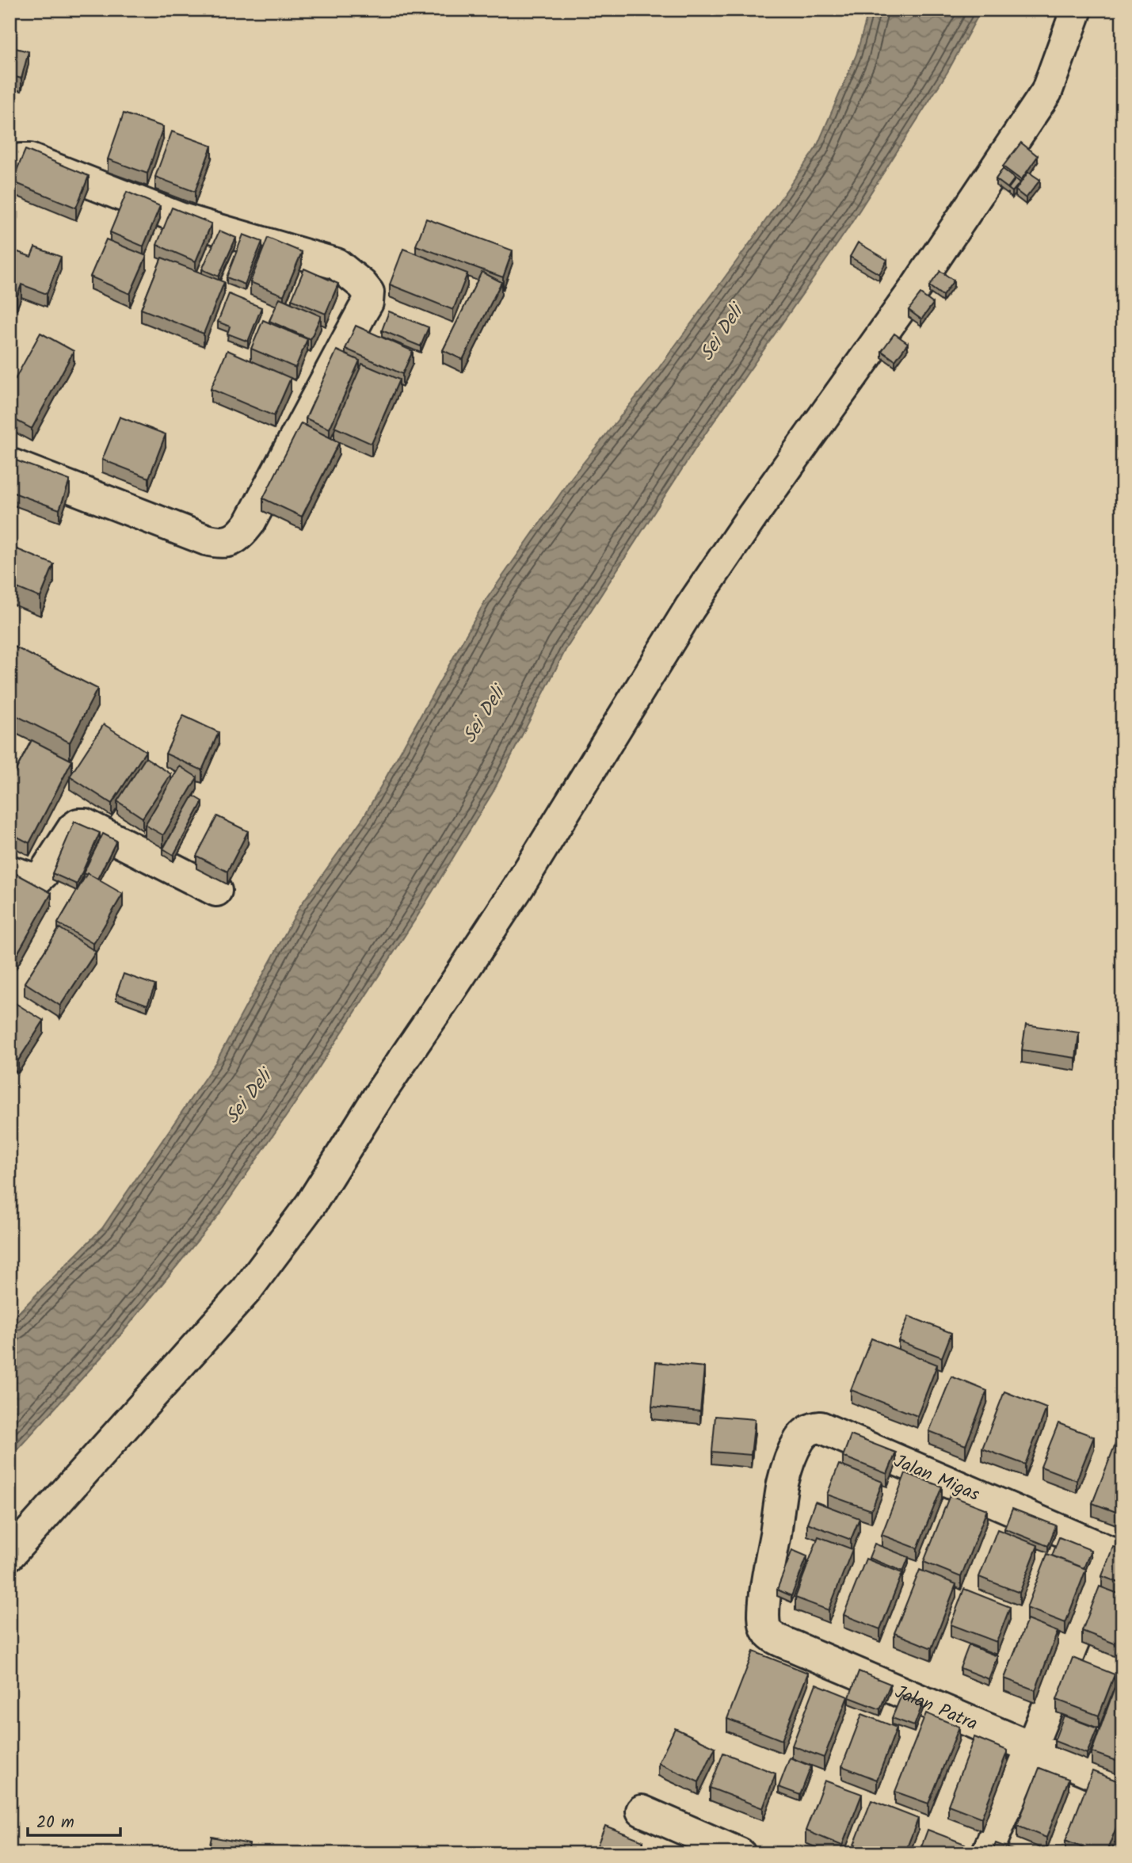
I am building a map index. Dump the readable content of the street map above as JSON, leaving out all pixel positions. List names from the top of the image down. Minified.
{"streets":{"street":["Jalan Migas","Jalan Patra"]},"crossings":[["Jalan Migas","Jalan Patra"]],"water":["Sei Deli"],"scale_bar":"20 m"}
